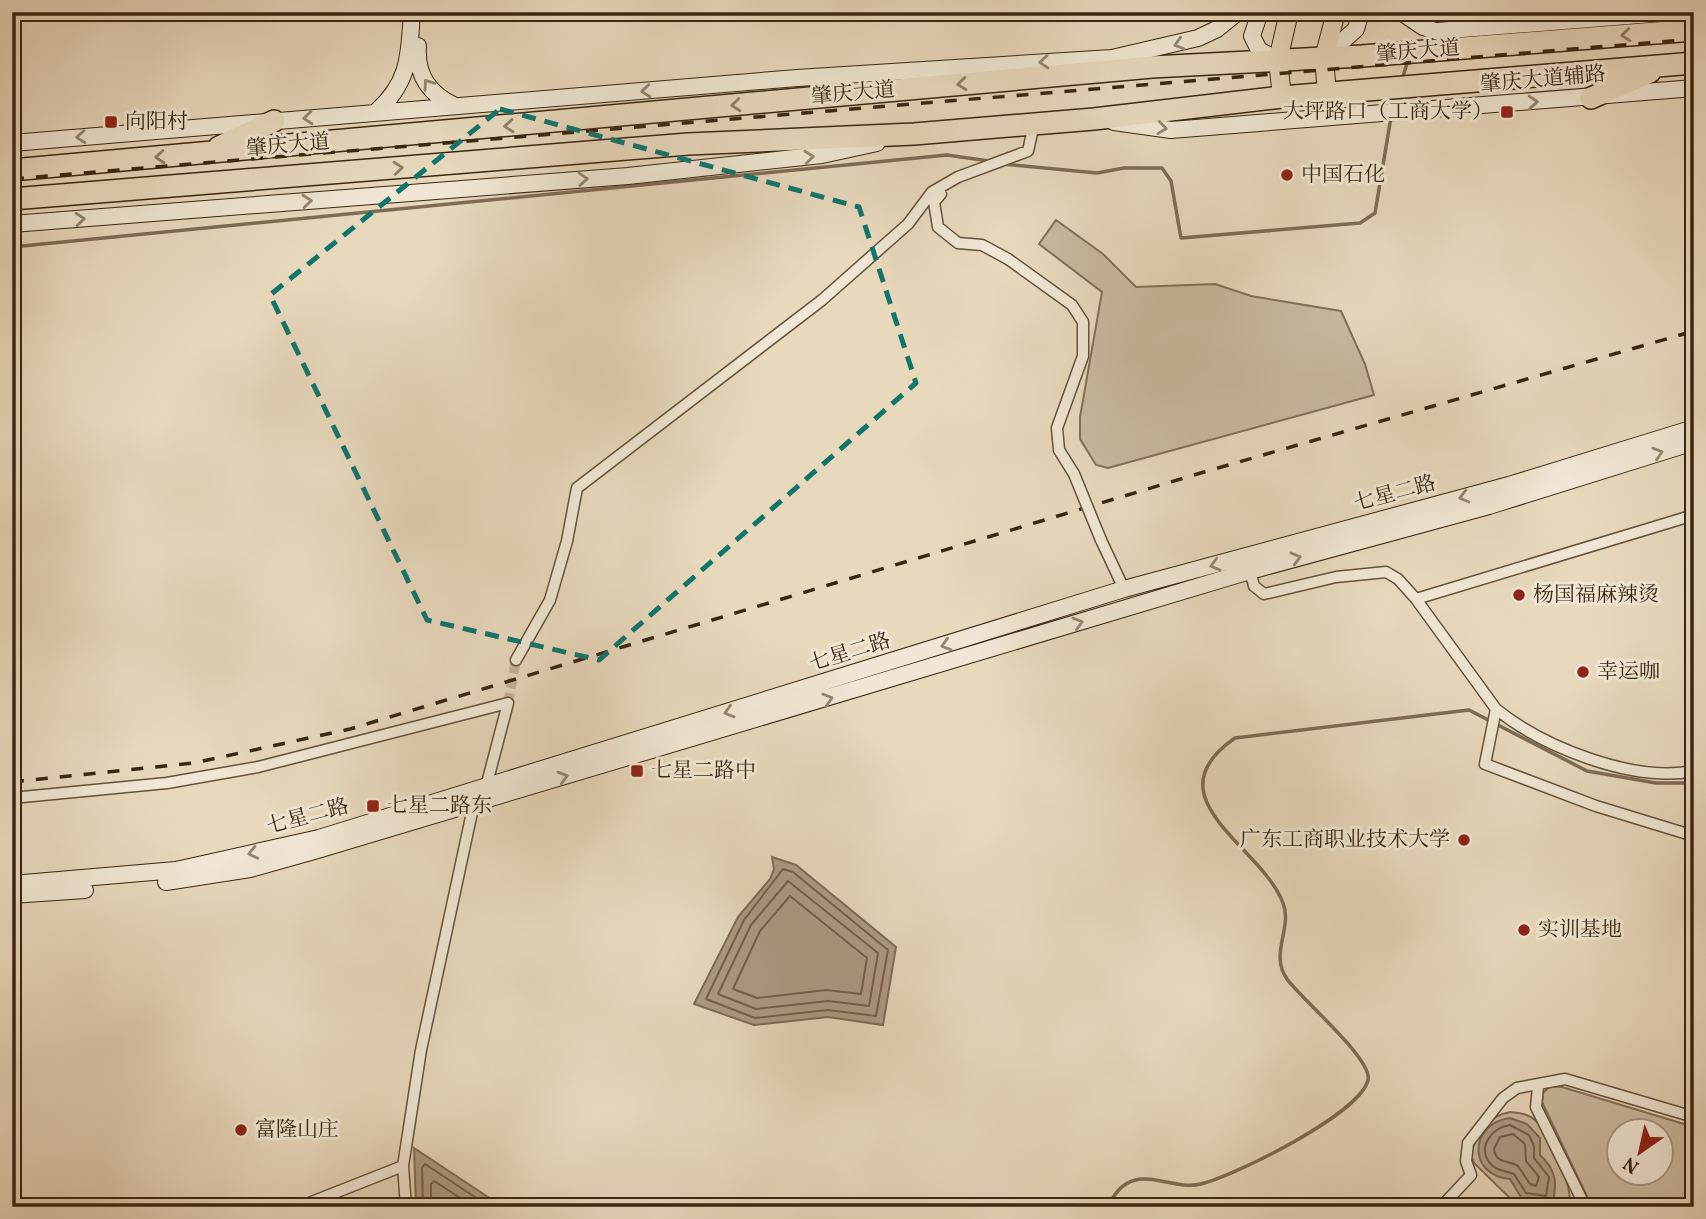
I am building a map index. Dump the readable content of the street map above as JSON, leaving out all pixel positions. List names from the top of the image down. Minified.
{"streets":{"highway":["肇庆大道"],"street":["肇庆大道辅路","七星二路"]},"crossings":[["肇庆大道","肇庆大道辅路"]],"places":{"transit":["大坪路口（工商大学）","向阳村","七星二路中","七星二路东"],"other":["中国石化","杨国福麻辣烫","幸运咖","广东工商职业技术大学","实训基地","富隆山庄"]},"north":"bottom left"}
